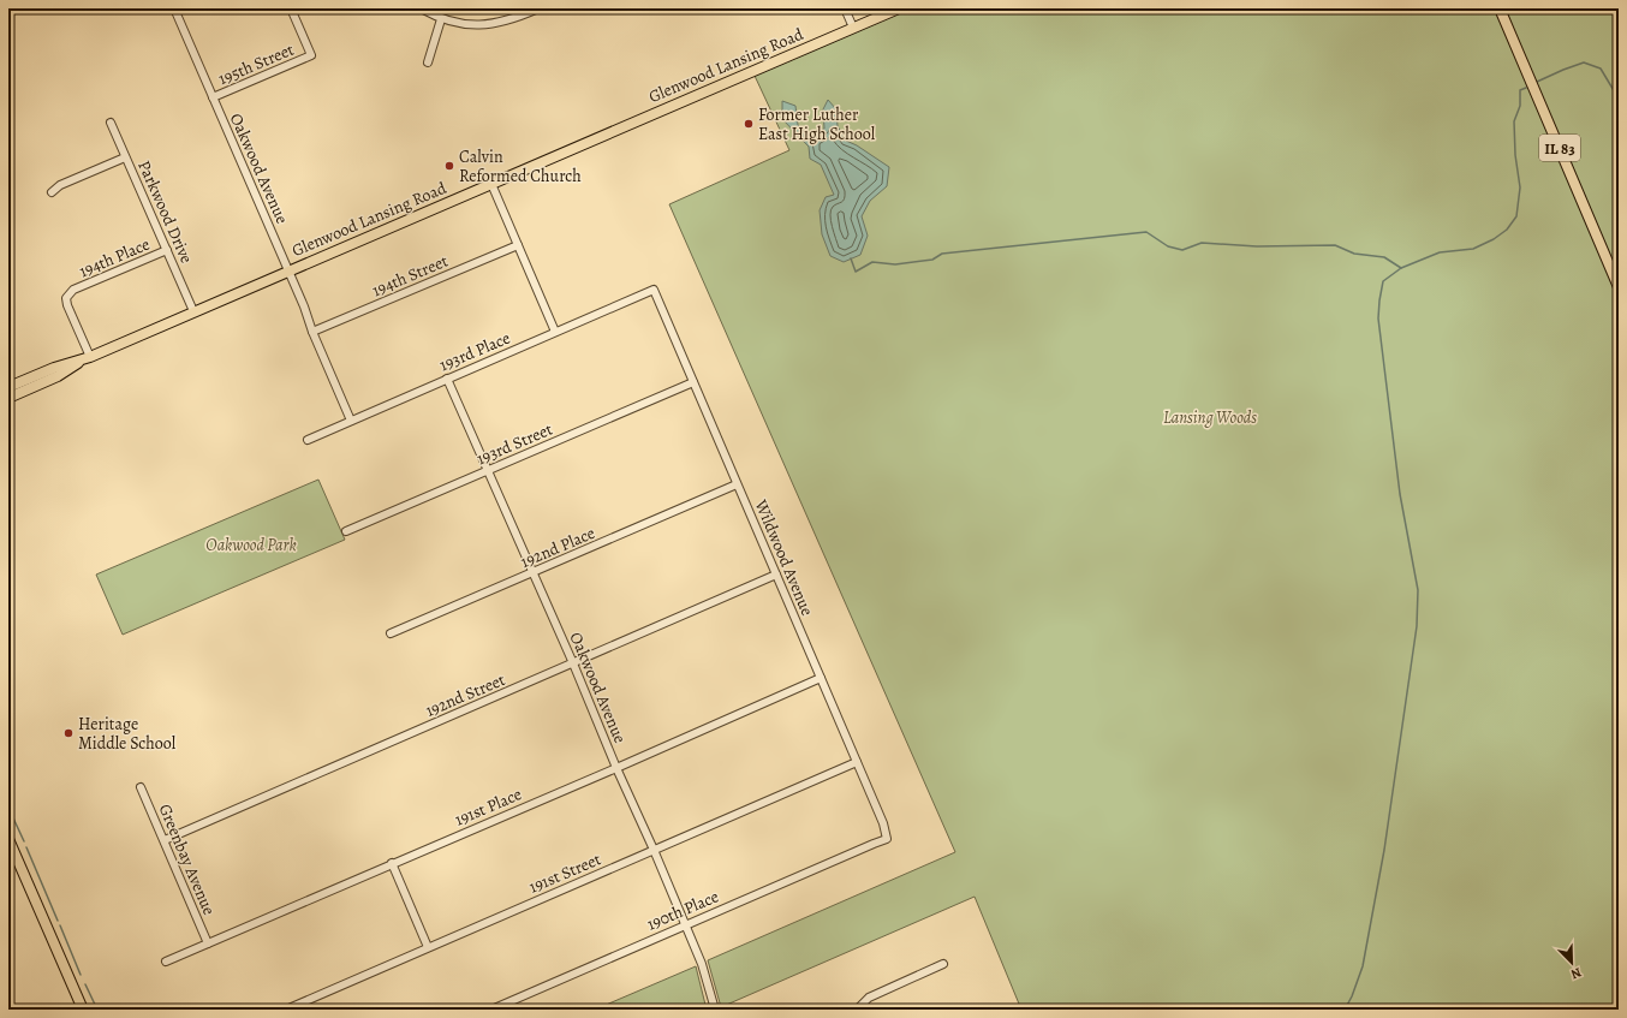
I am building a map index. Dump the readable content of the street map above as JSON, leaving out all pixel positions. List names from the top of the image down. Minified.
{"streets":{"main road":["Glenwood Lansing Road","IL 83"],"street":["195th Street","Oakwood Avenue","Parkwood Drive","194th Place","194th Street","193rd Place","193rd Street","192nd Place","Wildwood Avenue","192nd Street","191st Place","Greenbay Avenue","191st Street","190th Place"]},"crossings":[["195th Street","Oakwood Avenue"],["Glenwood Lansing Road","Oakwood Avenue"],["Glenwood Lansing Road","Parkwood Drive"],["Glenwood Lansing Road","194th Place"],["Oakwood Avenue","194th Street"],["Oakwood Avenue","193rd Place"],["Oakwood Avenue","193rd Street"],["Oakwood Avenue","192nd Place"],["Oakwood Avenue","192nd Street"],["Oakwood Avenue","191st Place"],["Oakwood Avenue","191st Street"],["Oakwood Avenue","190th Place"],["Parkwood Drive","194th Place"],["193rd Place","Wildwood Avenue"],["193rd Street","Wildwood Avenue"],["192nd Place","Wildwood Avenue"],["Wildwood Avenue","192nd Street"],["Wildwood Avenue","191st Place"],["Wildwood Avenue","191st Street"],["Wildwood Avenue","190th Place"],["192nd Street","Greenbay Avenue"],["191st Place","Greenbay Avenue"]],"parks":["Lansing Woods","Oakwood Park"],"places":["Former Luther East High School","Calvin Reformed Church","Heritage Middle School"],"north":"bottom right"}
